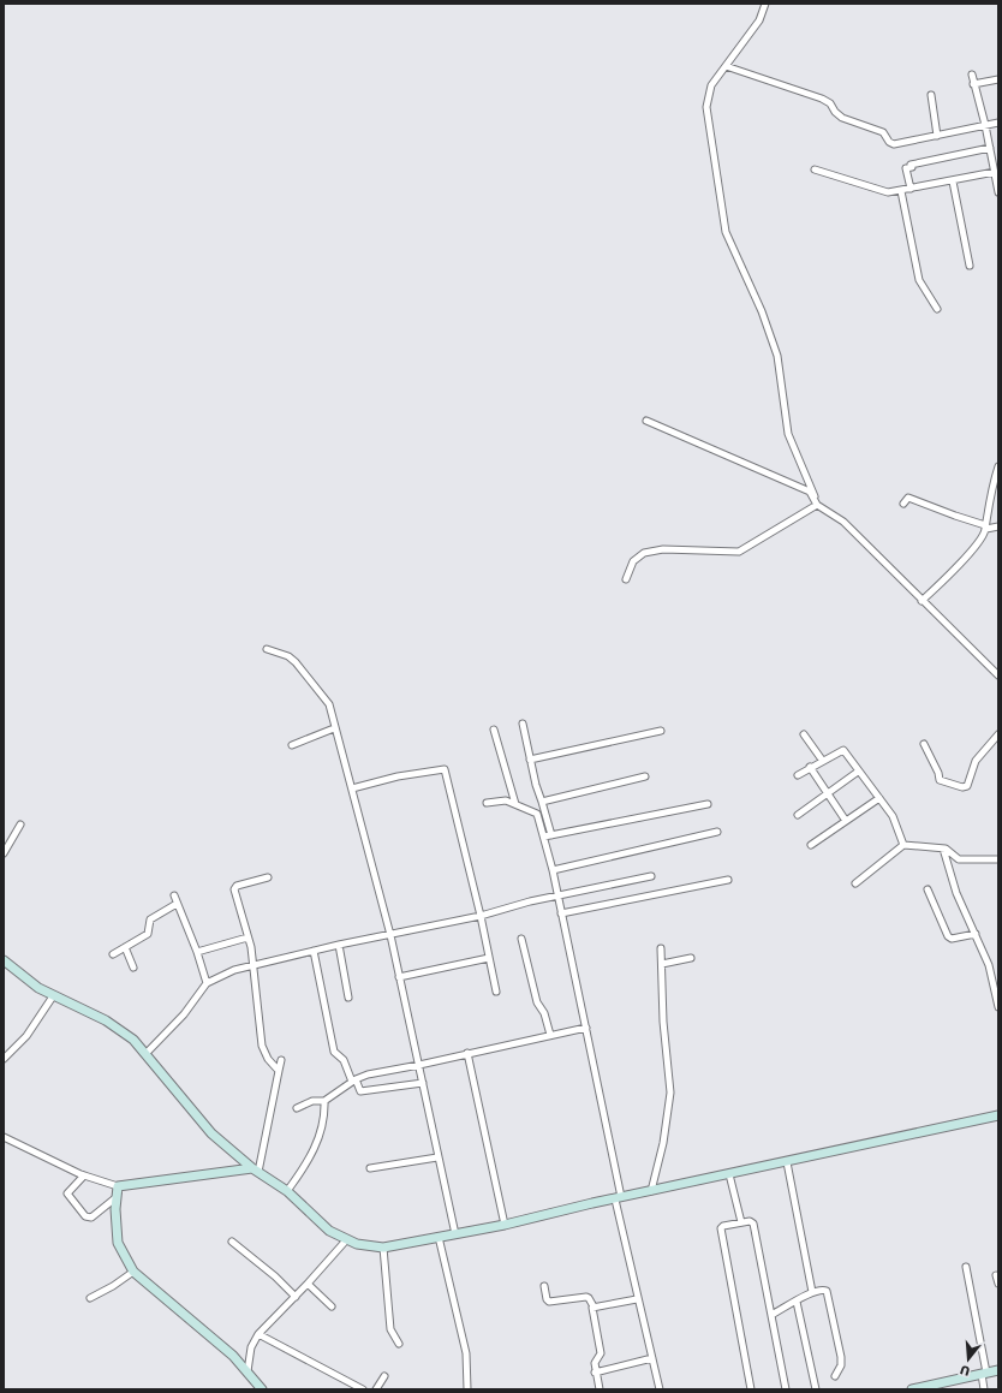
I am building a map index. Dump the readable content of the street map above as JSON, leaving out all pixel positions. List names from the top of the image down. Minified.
{"north":"bottom"}
